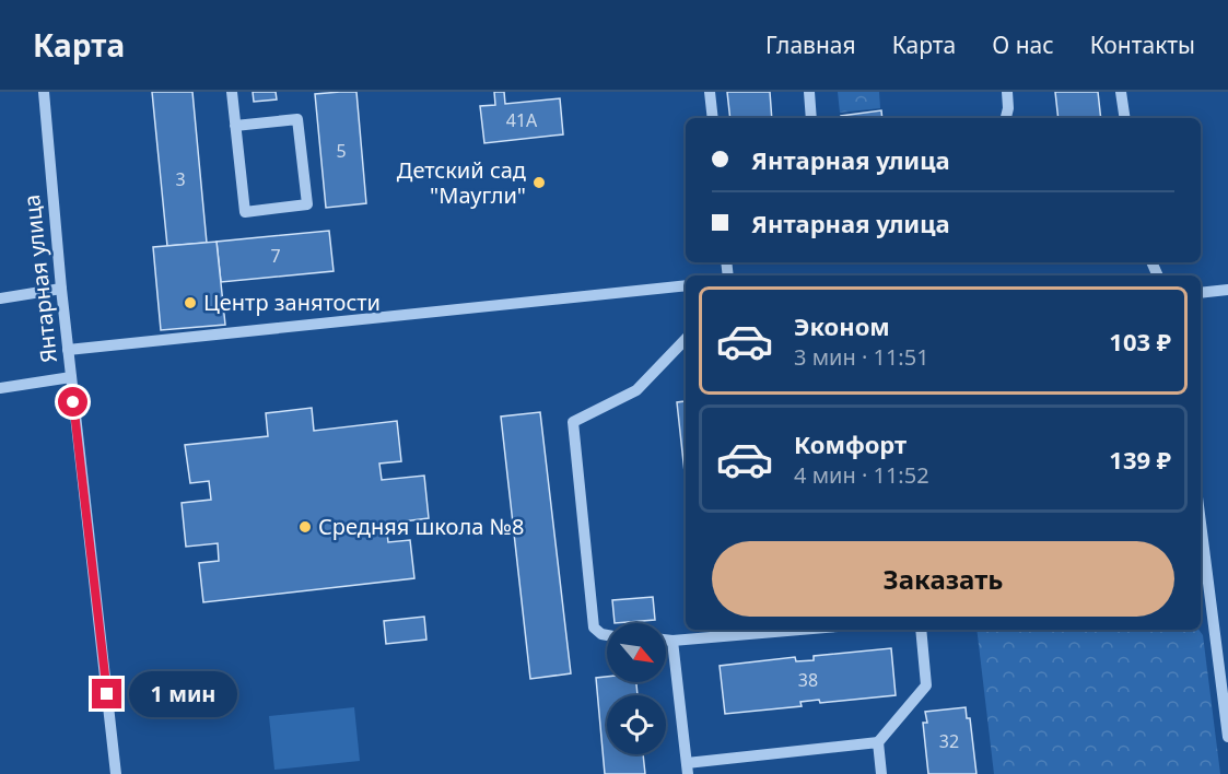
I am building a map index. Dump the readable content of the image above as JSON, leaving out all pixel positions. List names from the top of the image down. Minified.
{"streets":{"street":["Янтарная улица"]},"places":["Детский сад \"Маугли\"","Центр занятости","Средняя школа №8"],"house_numbers":["41А","5","3","7","38","32"],"north":"bottom right","page":{"header":"Карта","nav":["Главная","Карта","О нас","Контакты"],"banner":["Янтарная улица","Янтарная улица"],"list":[{"name":"Эконом","note":"3 мин · 11:51","value":"103 ₽"},{"name":"Комфорт","note":"4 мин · 11:52","value":"139 ₽"}],"buttons":"Заказать","bubble":"1 мин"}}
